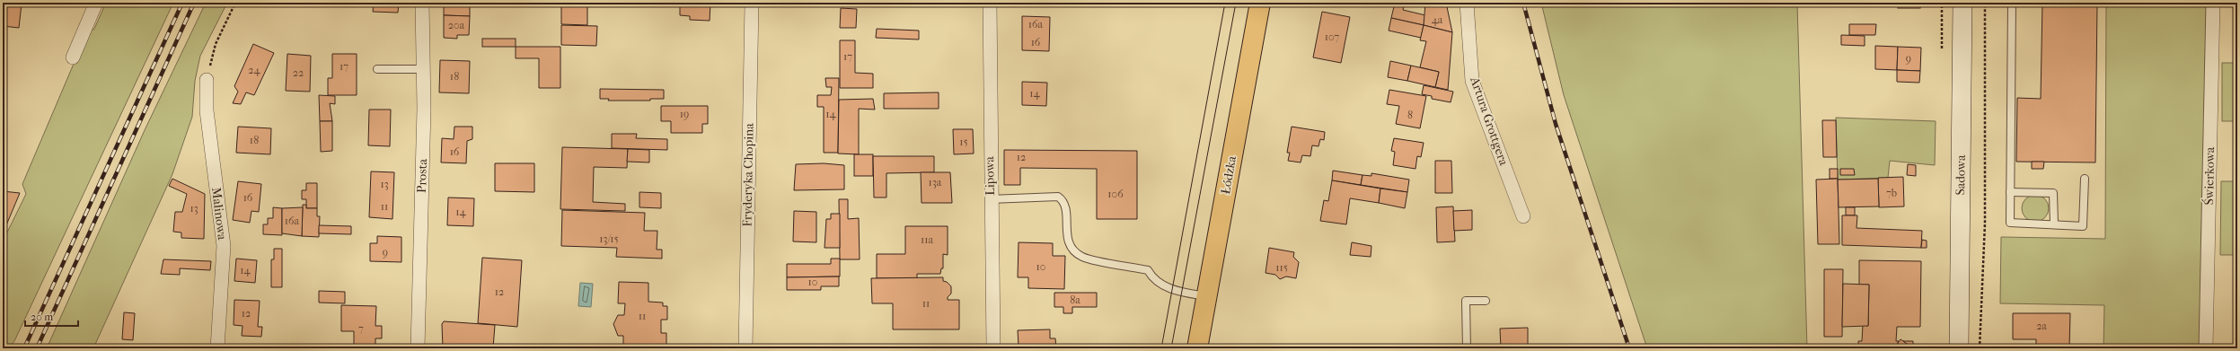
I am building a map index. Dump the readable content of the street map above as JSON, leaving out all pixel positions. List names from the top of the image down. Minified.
{"streets":{"main road":["Łódzka"],"street":["Artura Grottgera","Fryderyka Chopina","Sadowa","Prosta","Lipowa","Świerkowa","Malinowa"]},"house_numbers":["4a","16a","20a","107","16","17","9","17","24","22","18","14","19","14","8","18","15","16","12","13a","13","7b","106","16","11","13","14","16a","13/15","11a","9","10","115","14","10","12","8a","11","12","11","2a","7"],"scale_bar":"20 m"}
